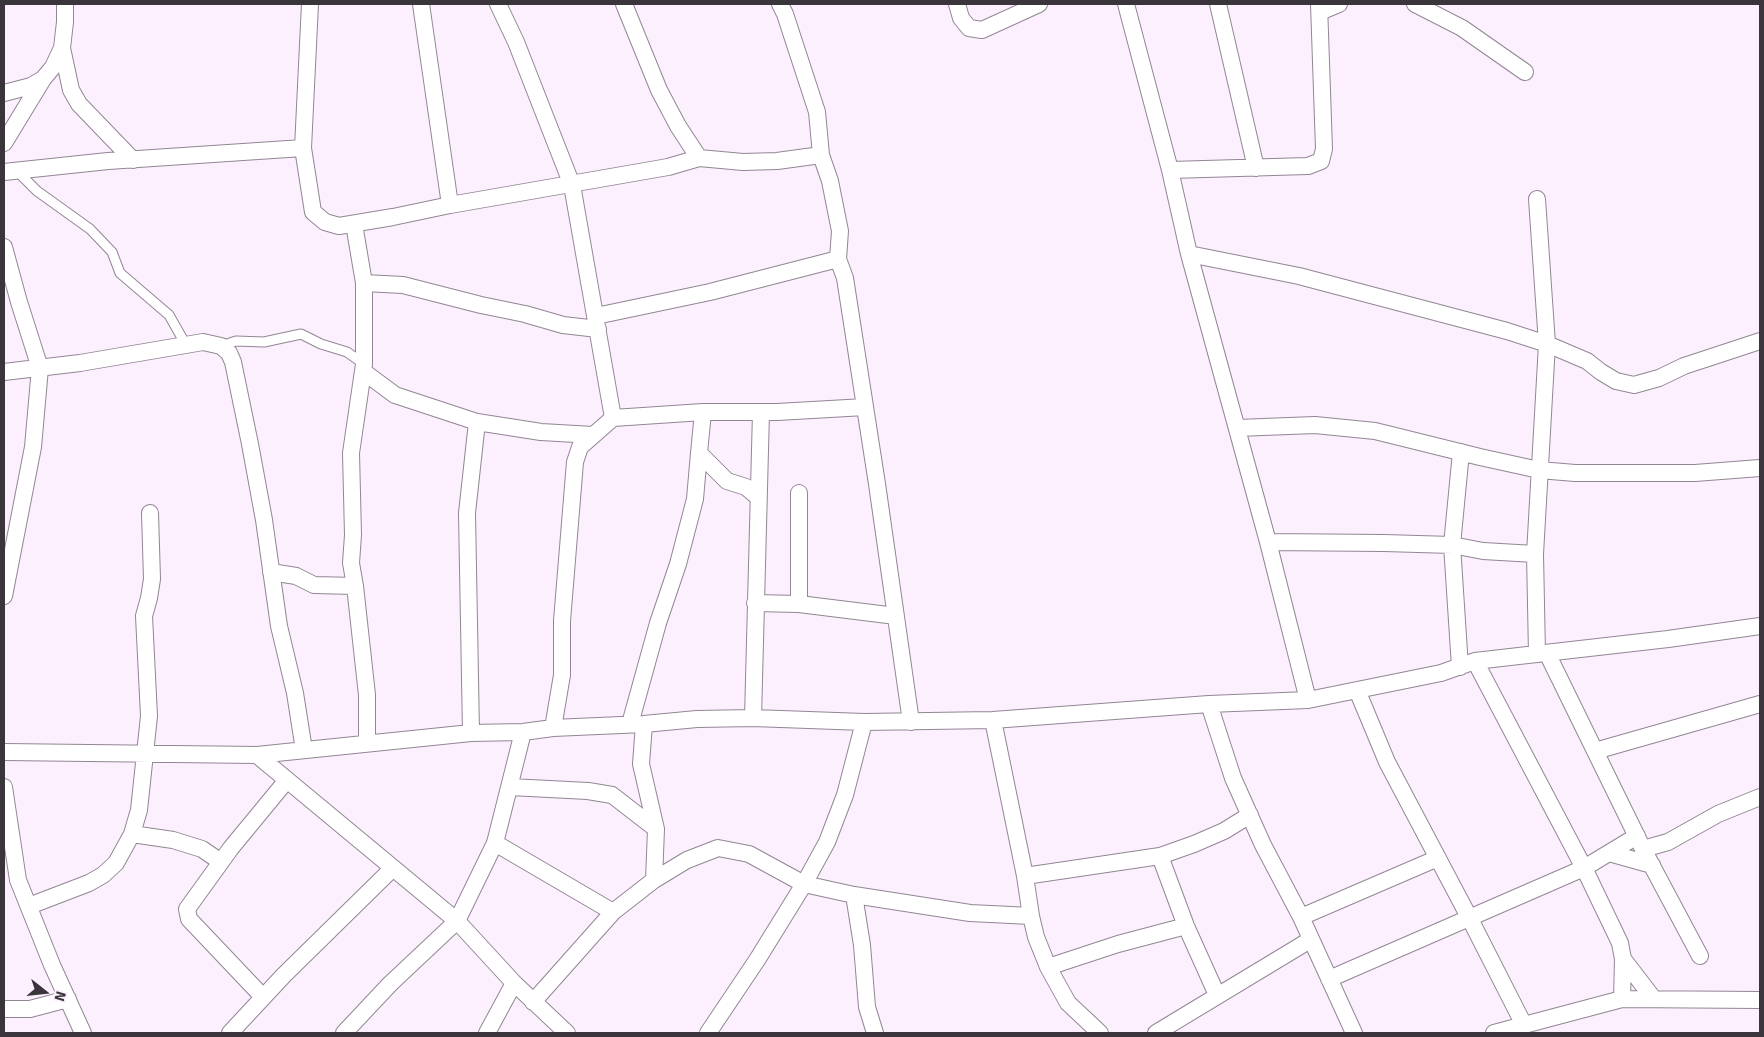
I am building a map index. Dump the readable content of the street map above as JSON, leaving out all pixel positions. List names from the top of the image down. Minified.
{"north":"right"}
